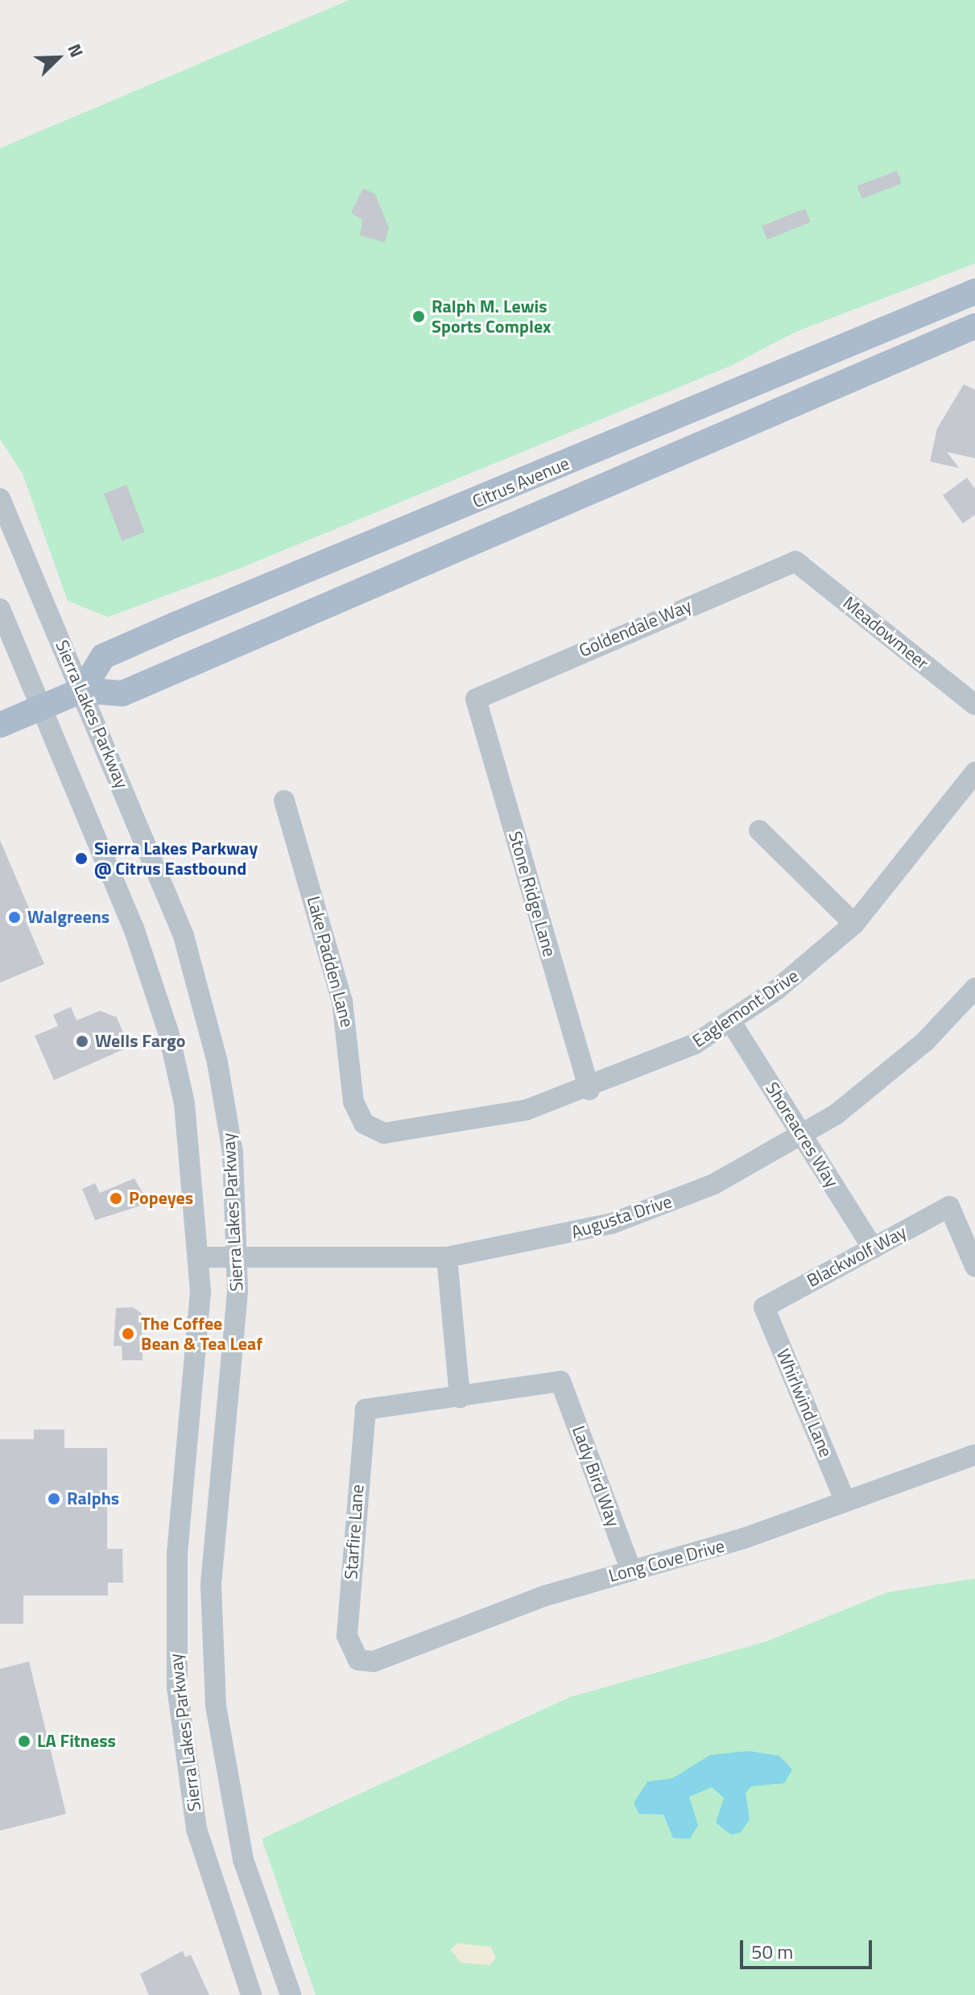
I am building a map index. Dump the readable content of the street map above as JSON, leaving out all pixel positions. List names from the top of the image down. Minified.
{"streets":{"main road":["Citrus Avenue"],"street":["Goldendale Way","Meadowmeer","Sierra Lakes Parkway","Stone Ridge Lane","Lake Padden Lane","Eaglemont Drive","Shoreacres Way","Augusta Drive","Blackwolf Way","Whirlwind Lane","Lady Bird Way","Starfire Lane","Long Cove Drive"]},"crossings":[["Citrus Avenue","Sierra Lakes Parkway"],["Goldendale Way","Meadowmeer"],["Goldendale Way","Stone Ridge Lane"],["Sierra Lakes Parkway","Augusta Drive"],["Stone Ridge Lane","Eaglemont Drive"],["Lake Padden Lane","Eaglemont Drive"],["Eaglemont Drive","Shoreacres Way"],["Shoreacres Way","Augusta Drive"],["Shoreacres Way","Blackwolf Way"],["Blackwolf Way","Whirlwind Lane"],["Whirlwind Lane","Long Cove Drive"],["Lady Bird Way","Starfire Lane"],["Lady Bird Way","Long Cove Drive"],["Starfire Lane","Long Cove Drive"]],"places":["Ralph M. Lewis Sports Complex","Sierra Lakes Parkway @ Citrus Eastbound","Walgreens","Wells Fargo","Popeyes","The Coffee Bean & Tea Leaf","Ralphs","LA Fitness"],"scale_bar":"50 m","north":"top right"}
